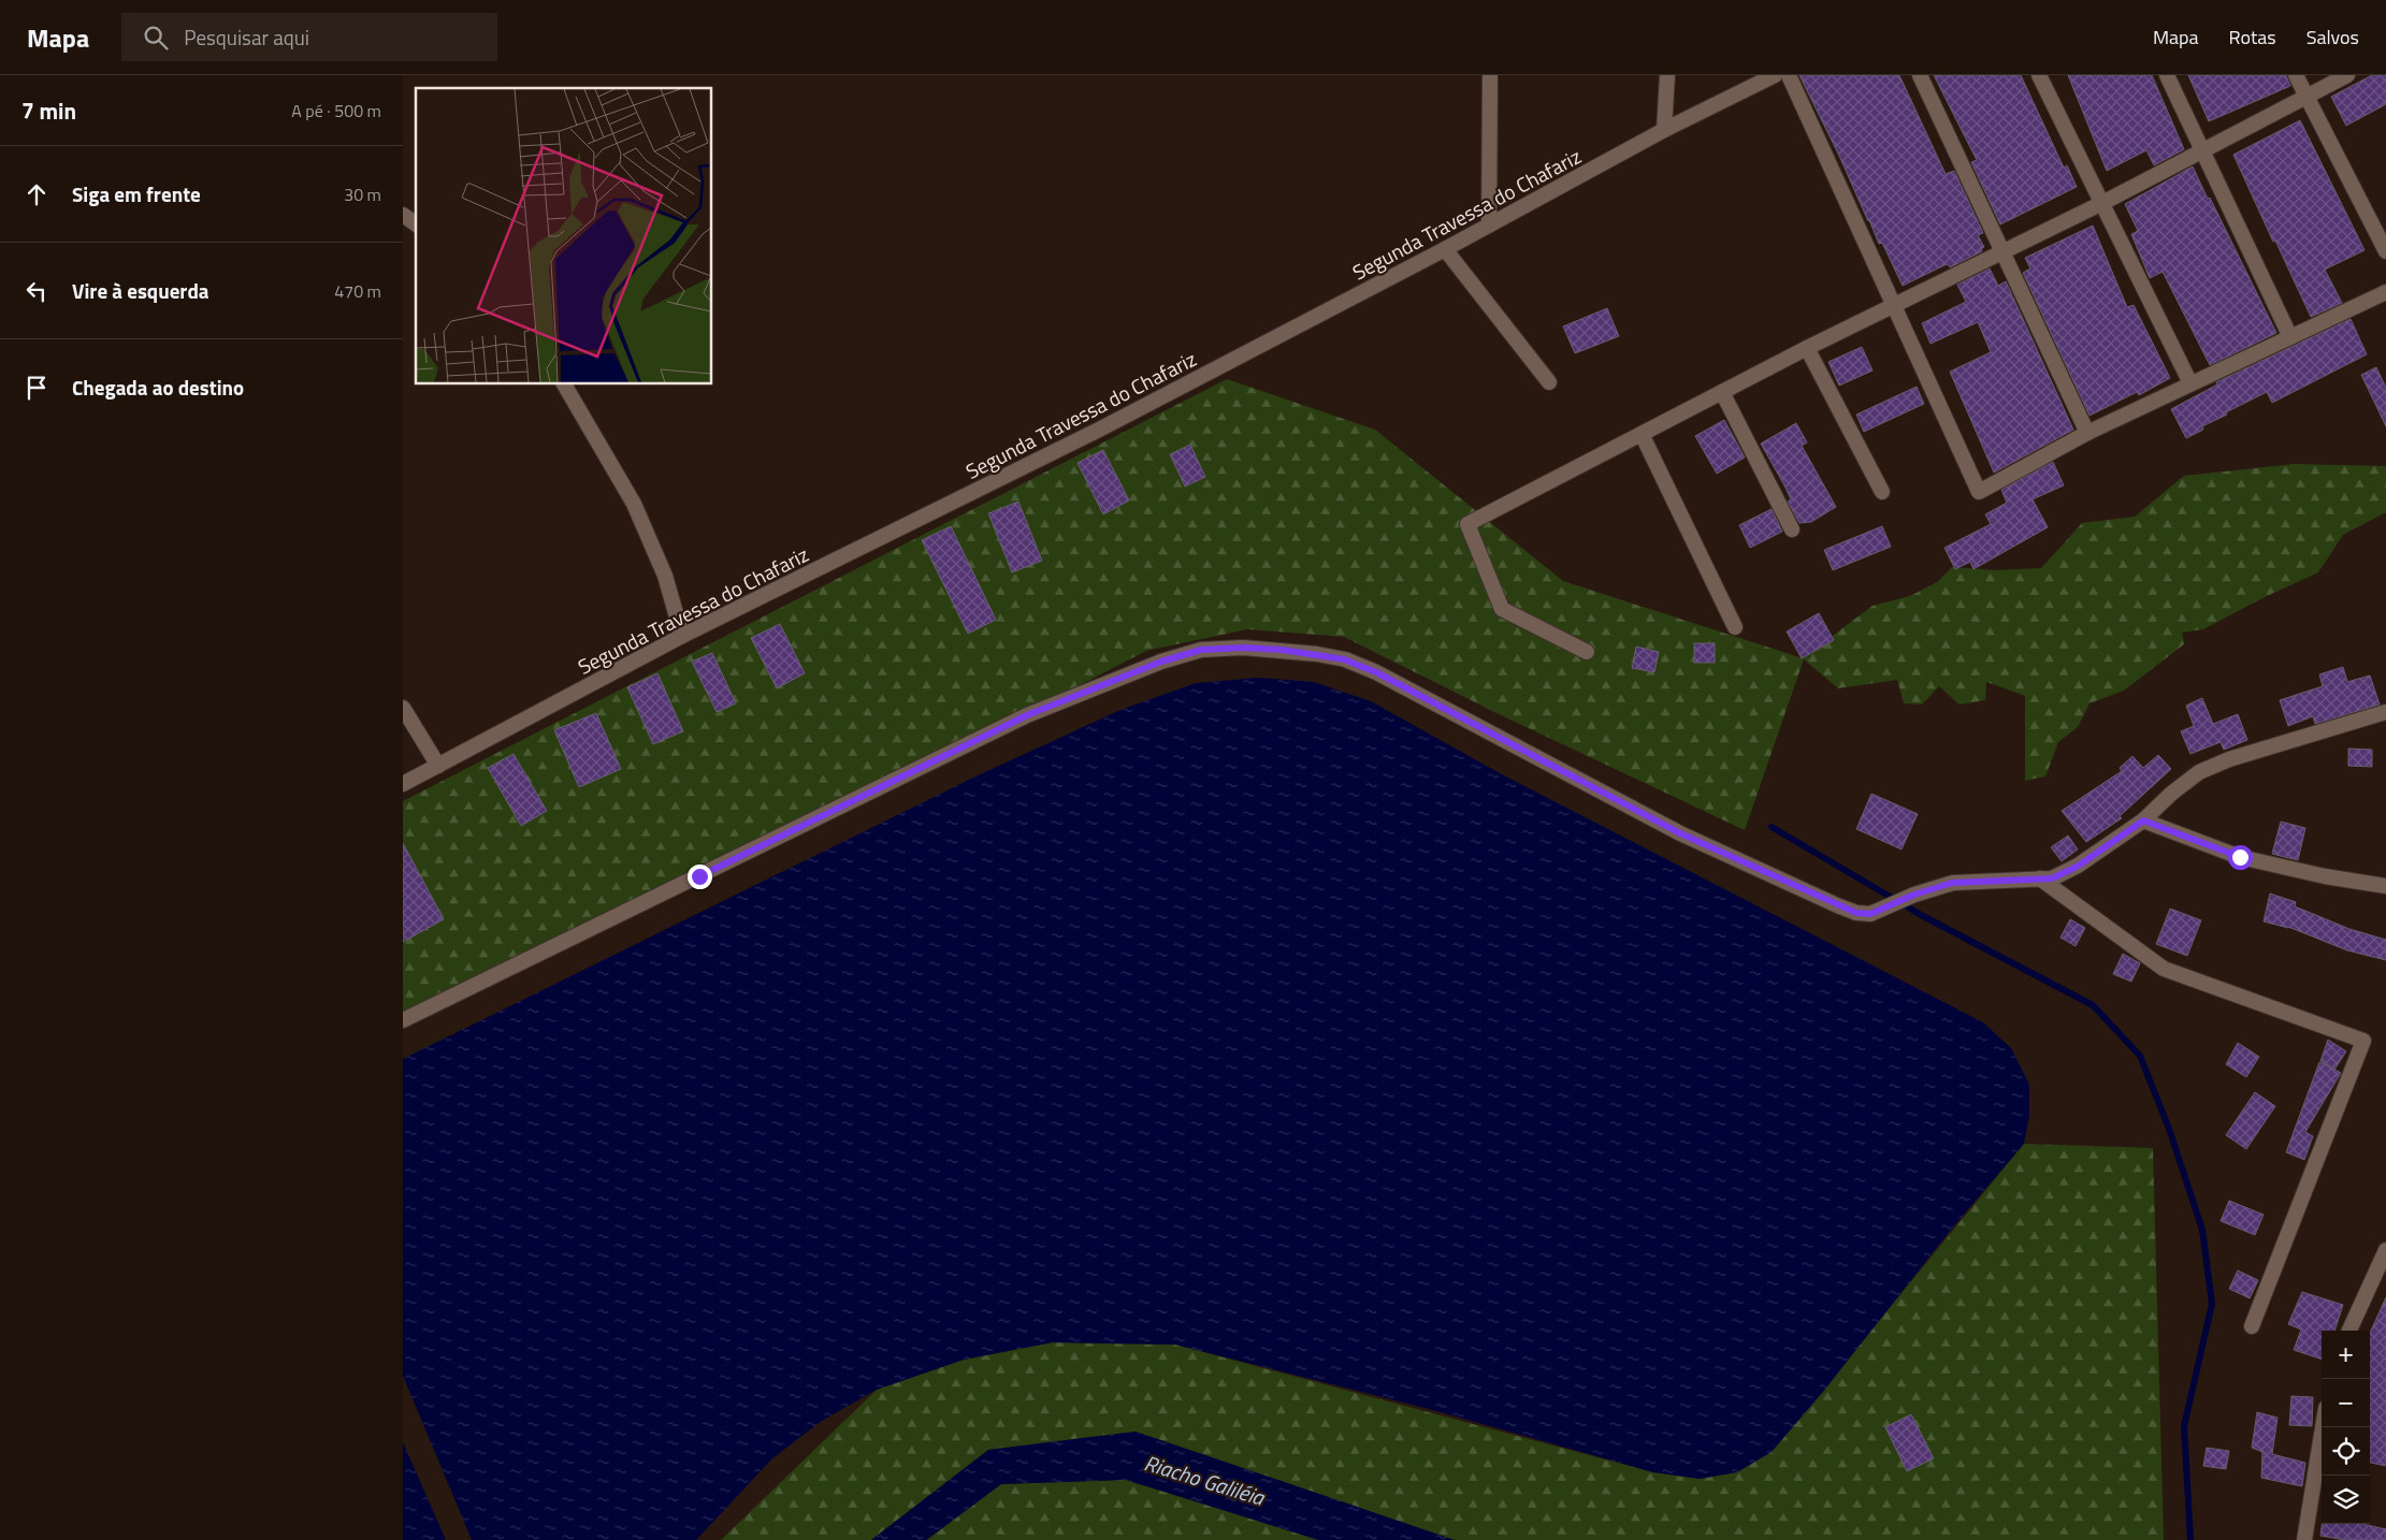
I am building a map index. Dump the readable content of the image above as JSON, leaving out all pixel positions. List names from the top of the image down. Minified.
{"streets":{"street":["Segunda Travessa do Chafariz"]},"water":["Riacho Galiléia"],"page":{"header":"Mapa","search":"Pesquisar aqui","nav":["Mapa","Rotas","Salvos"],"heading":["7 min","A pé · 500 m"],"list":[["Siga em frente","30 m"],["Vire à esquerda","470 m"],"Chegada ao destino"],"map_buttons":["+","−"]}}
